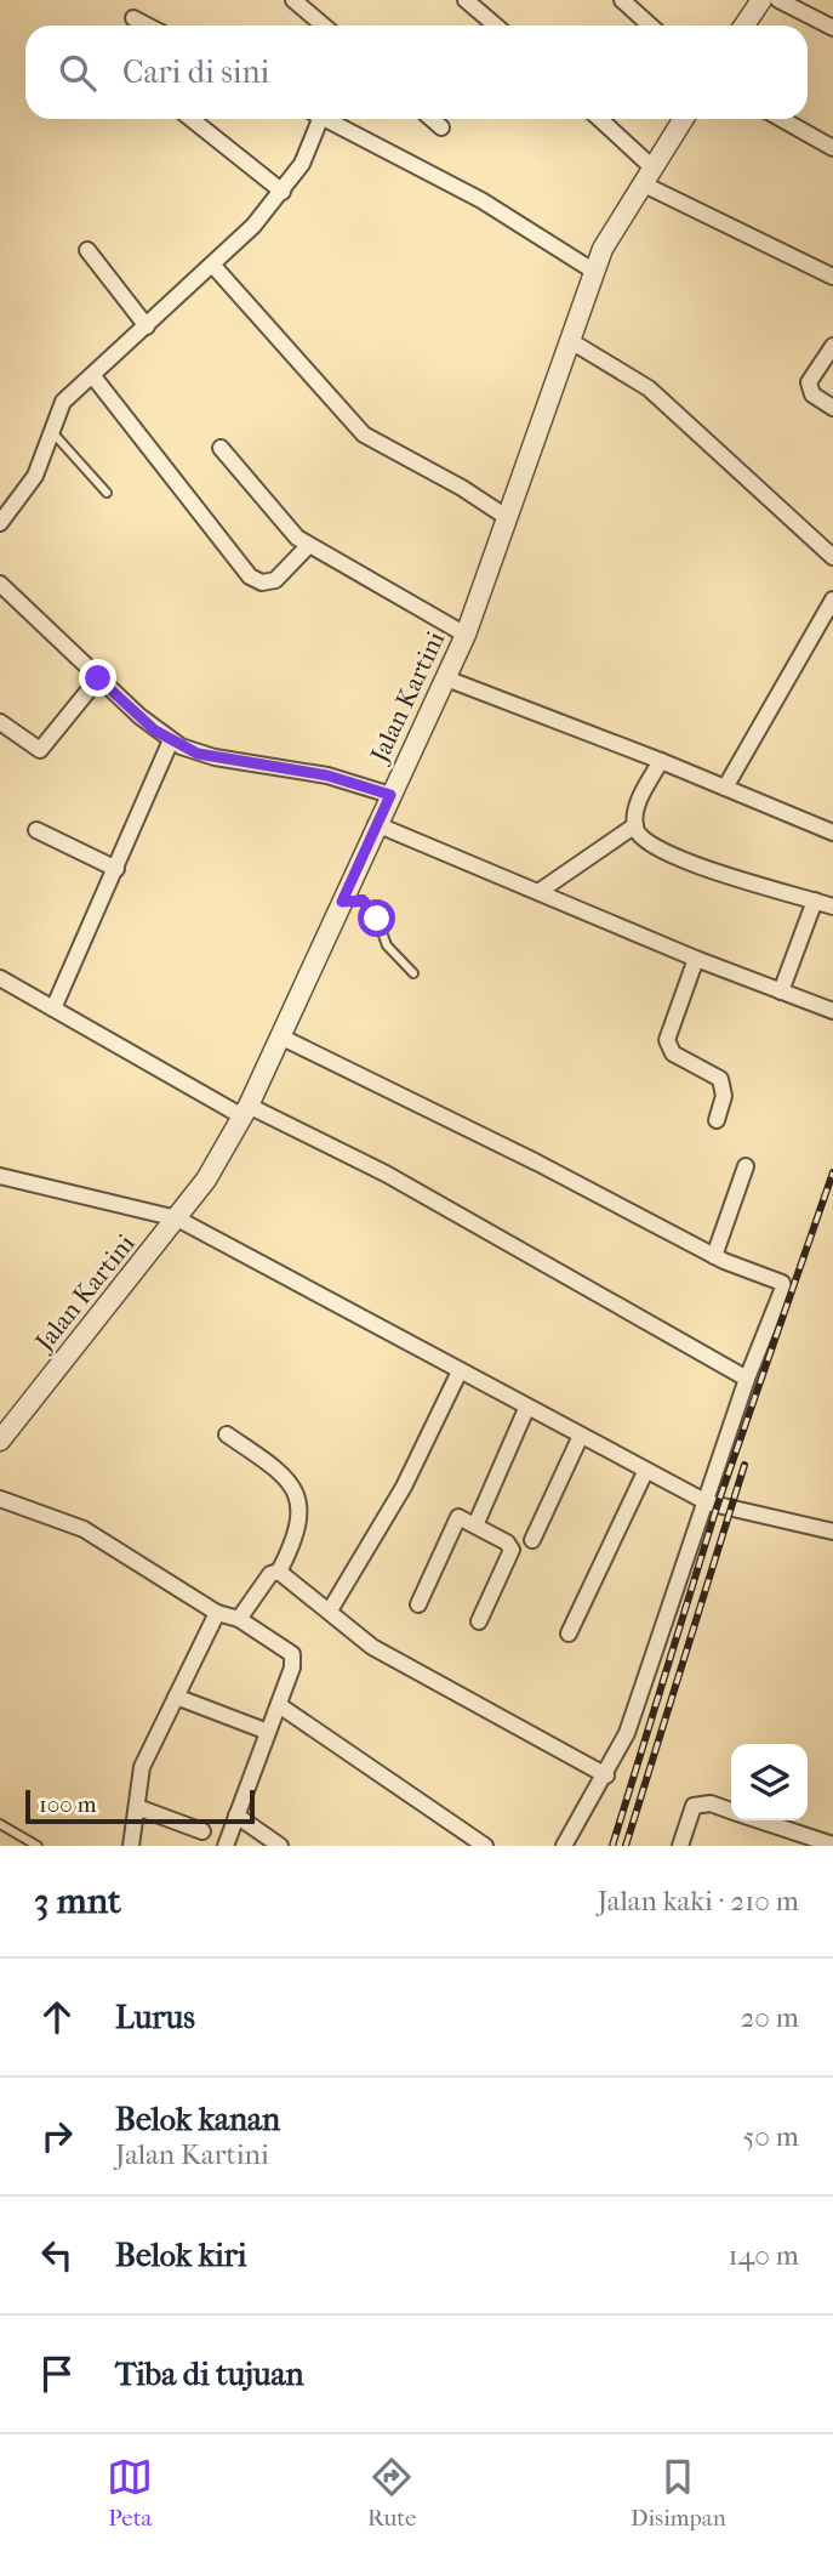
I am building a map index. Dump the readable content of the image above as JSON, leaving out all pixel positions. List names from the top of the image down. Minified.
{"streets":{"street":["Jalan Kartini"]},"scale_bar":"100 m","page":{"search":"Cari di sini","scale":"100 m","heading":["3 mnt","Jalan kaki · 210 m"],"list":[["Lurus","20 m"],["Belok kanan","Jalan Kartini","50 m"],["Belok kiri","140 m"],"Tiba di tujuan"],"nav":["Peta","Rute","Disimpan"]}}
